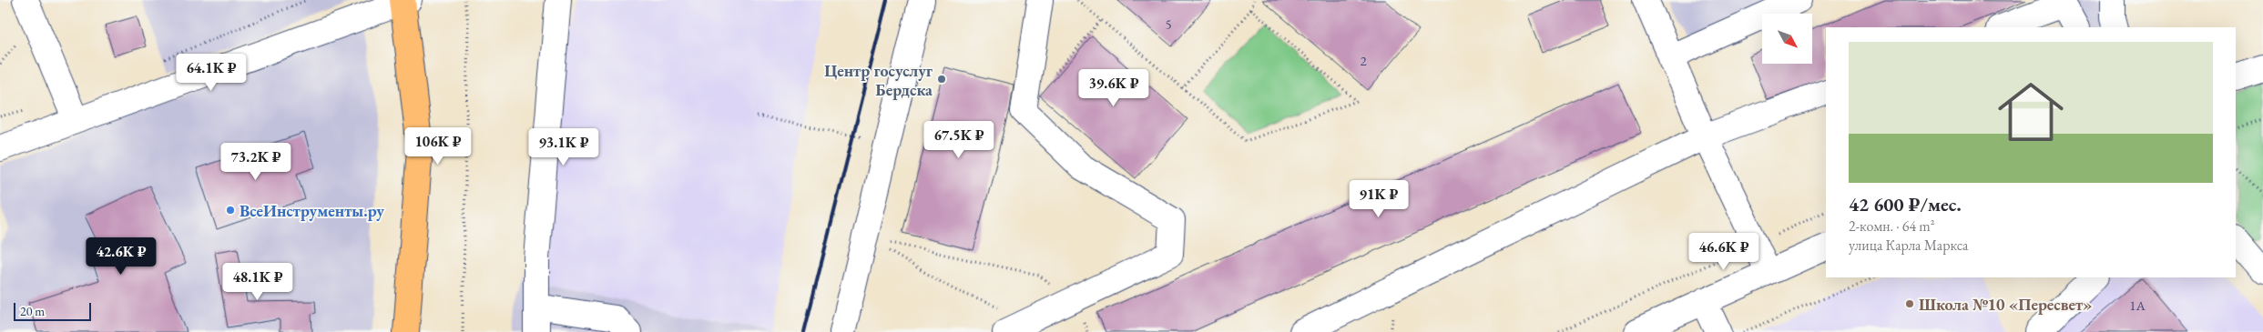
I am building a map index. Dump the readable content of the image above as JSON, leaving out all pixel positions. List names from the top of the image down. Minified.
{"places":["Центр госуслуг Бердска","ВсеИнструменты.ру","Школа №10 «Пересвет»"],"house_numbers":["5","2","1А"],"scale_bar":"20 m","north":"bottom right","page":{"list":[{"name":"42 600 ₽/мес.","note":"2-комн. · 64 m² · улица Карла Маркса"}],"price":["64.1K ₽","39.6K ₽","67.5K ₽","106K ₽","93.1K ₽","73.2K ₽","91K ₽","46.6K ₽","42.6K ₽","48.1K ₽"],"scale":"20 m"}}
